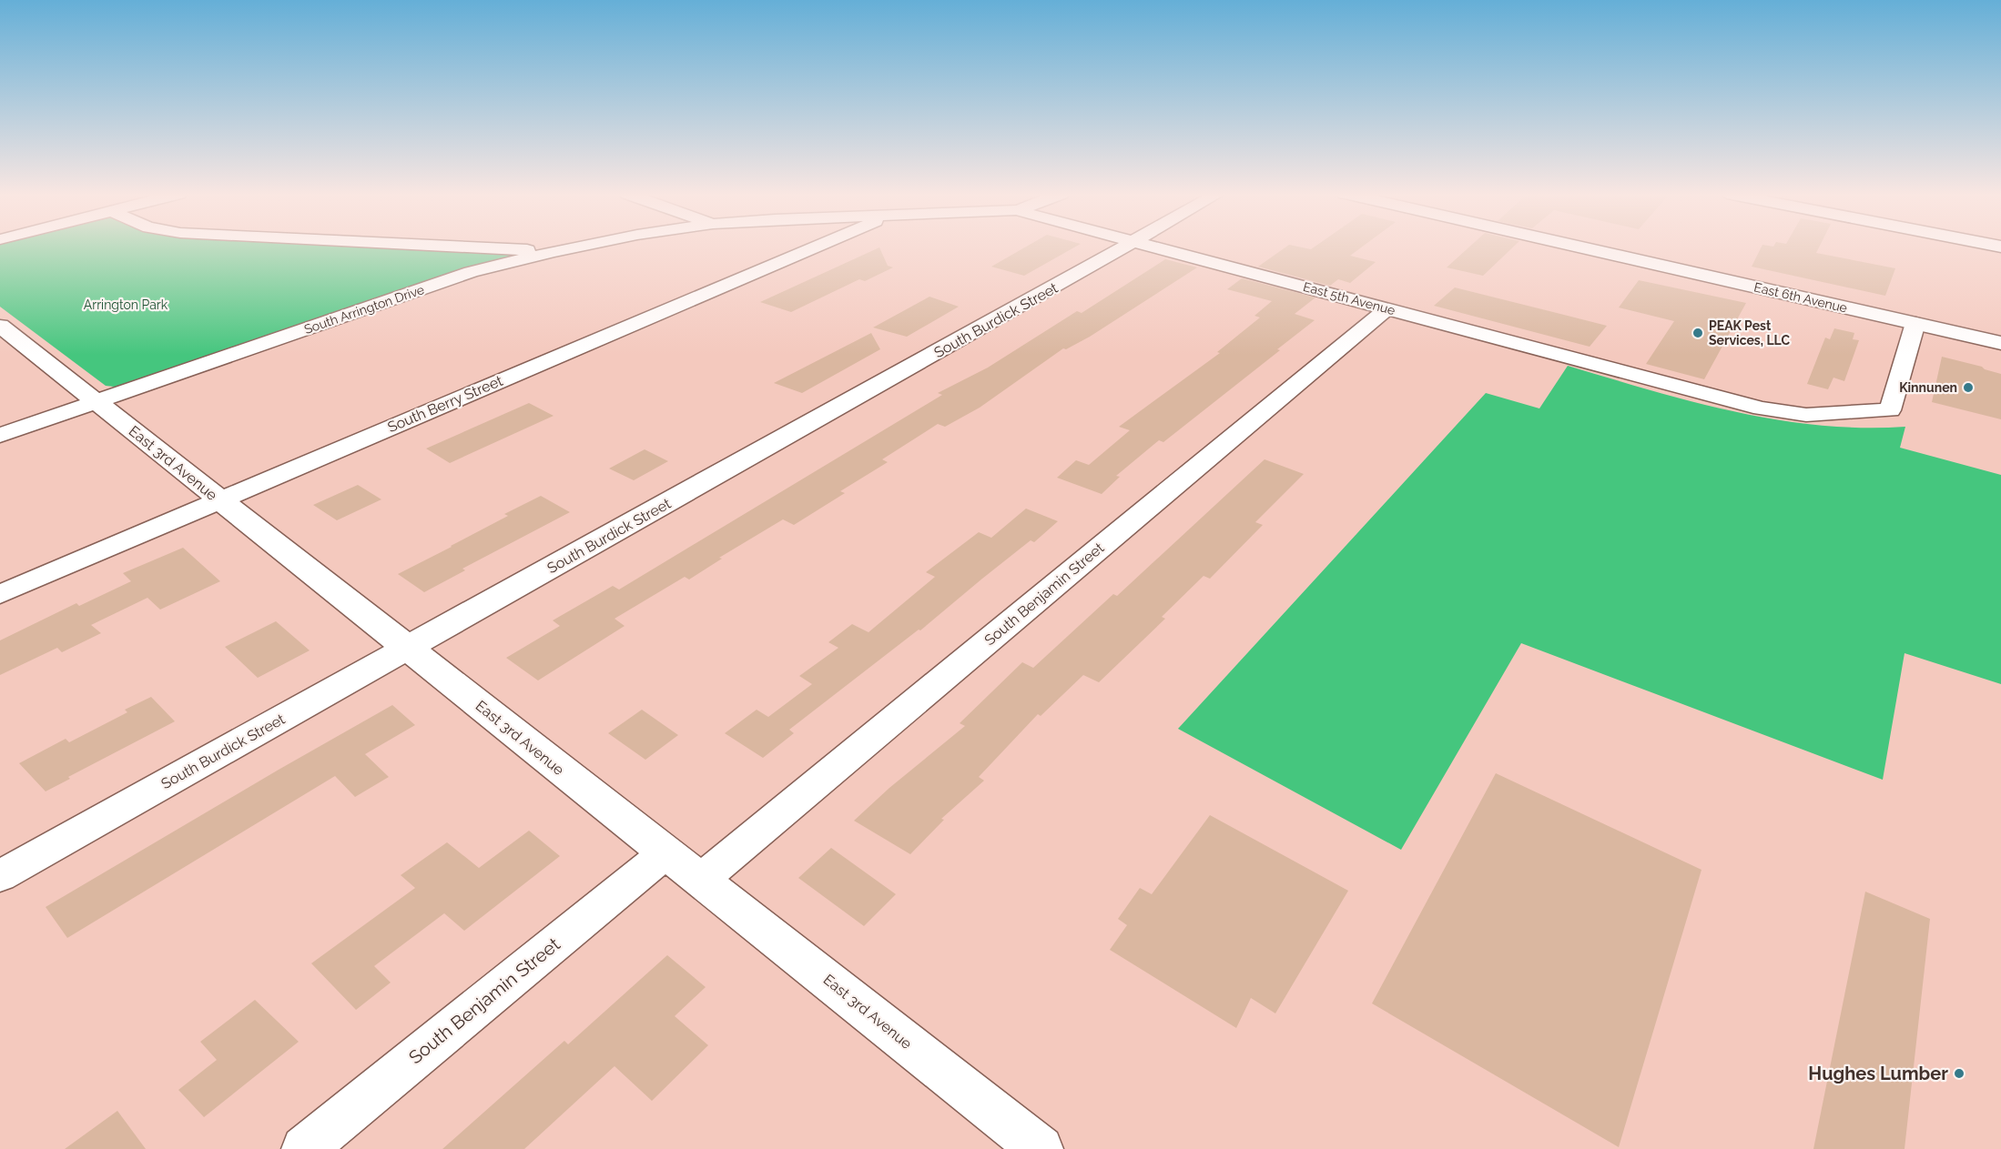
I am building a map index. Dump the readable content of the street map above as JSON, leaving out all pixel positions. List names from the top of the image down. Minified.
{"streets":{"main road":["East 6th Avenue"],"street":["East 5th Avenue","South Arrington Drive","South Burdick Street","South Berry Street","East 3rd Avenue","South Benjamin Street"]},"crossings":[["East 6th Avenue","East 5th Avenue"],["East 5th Avenue","South Benjamin Street"],["South Arrington Drive","East 3rd Avenue"],["South Burdick Street","East 3rd Avenue"],["South Berry Street","East 3rd Avenue"],["East 3rd Avenue","South Benjamin Street"]],"parks":["Arrington Park"],"places":["PEAK Pest Services, LLC","Kinnunen","Hughes Lumber"]}
